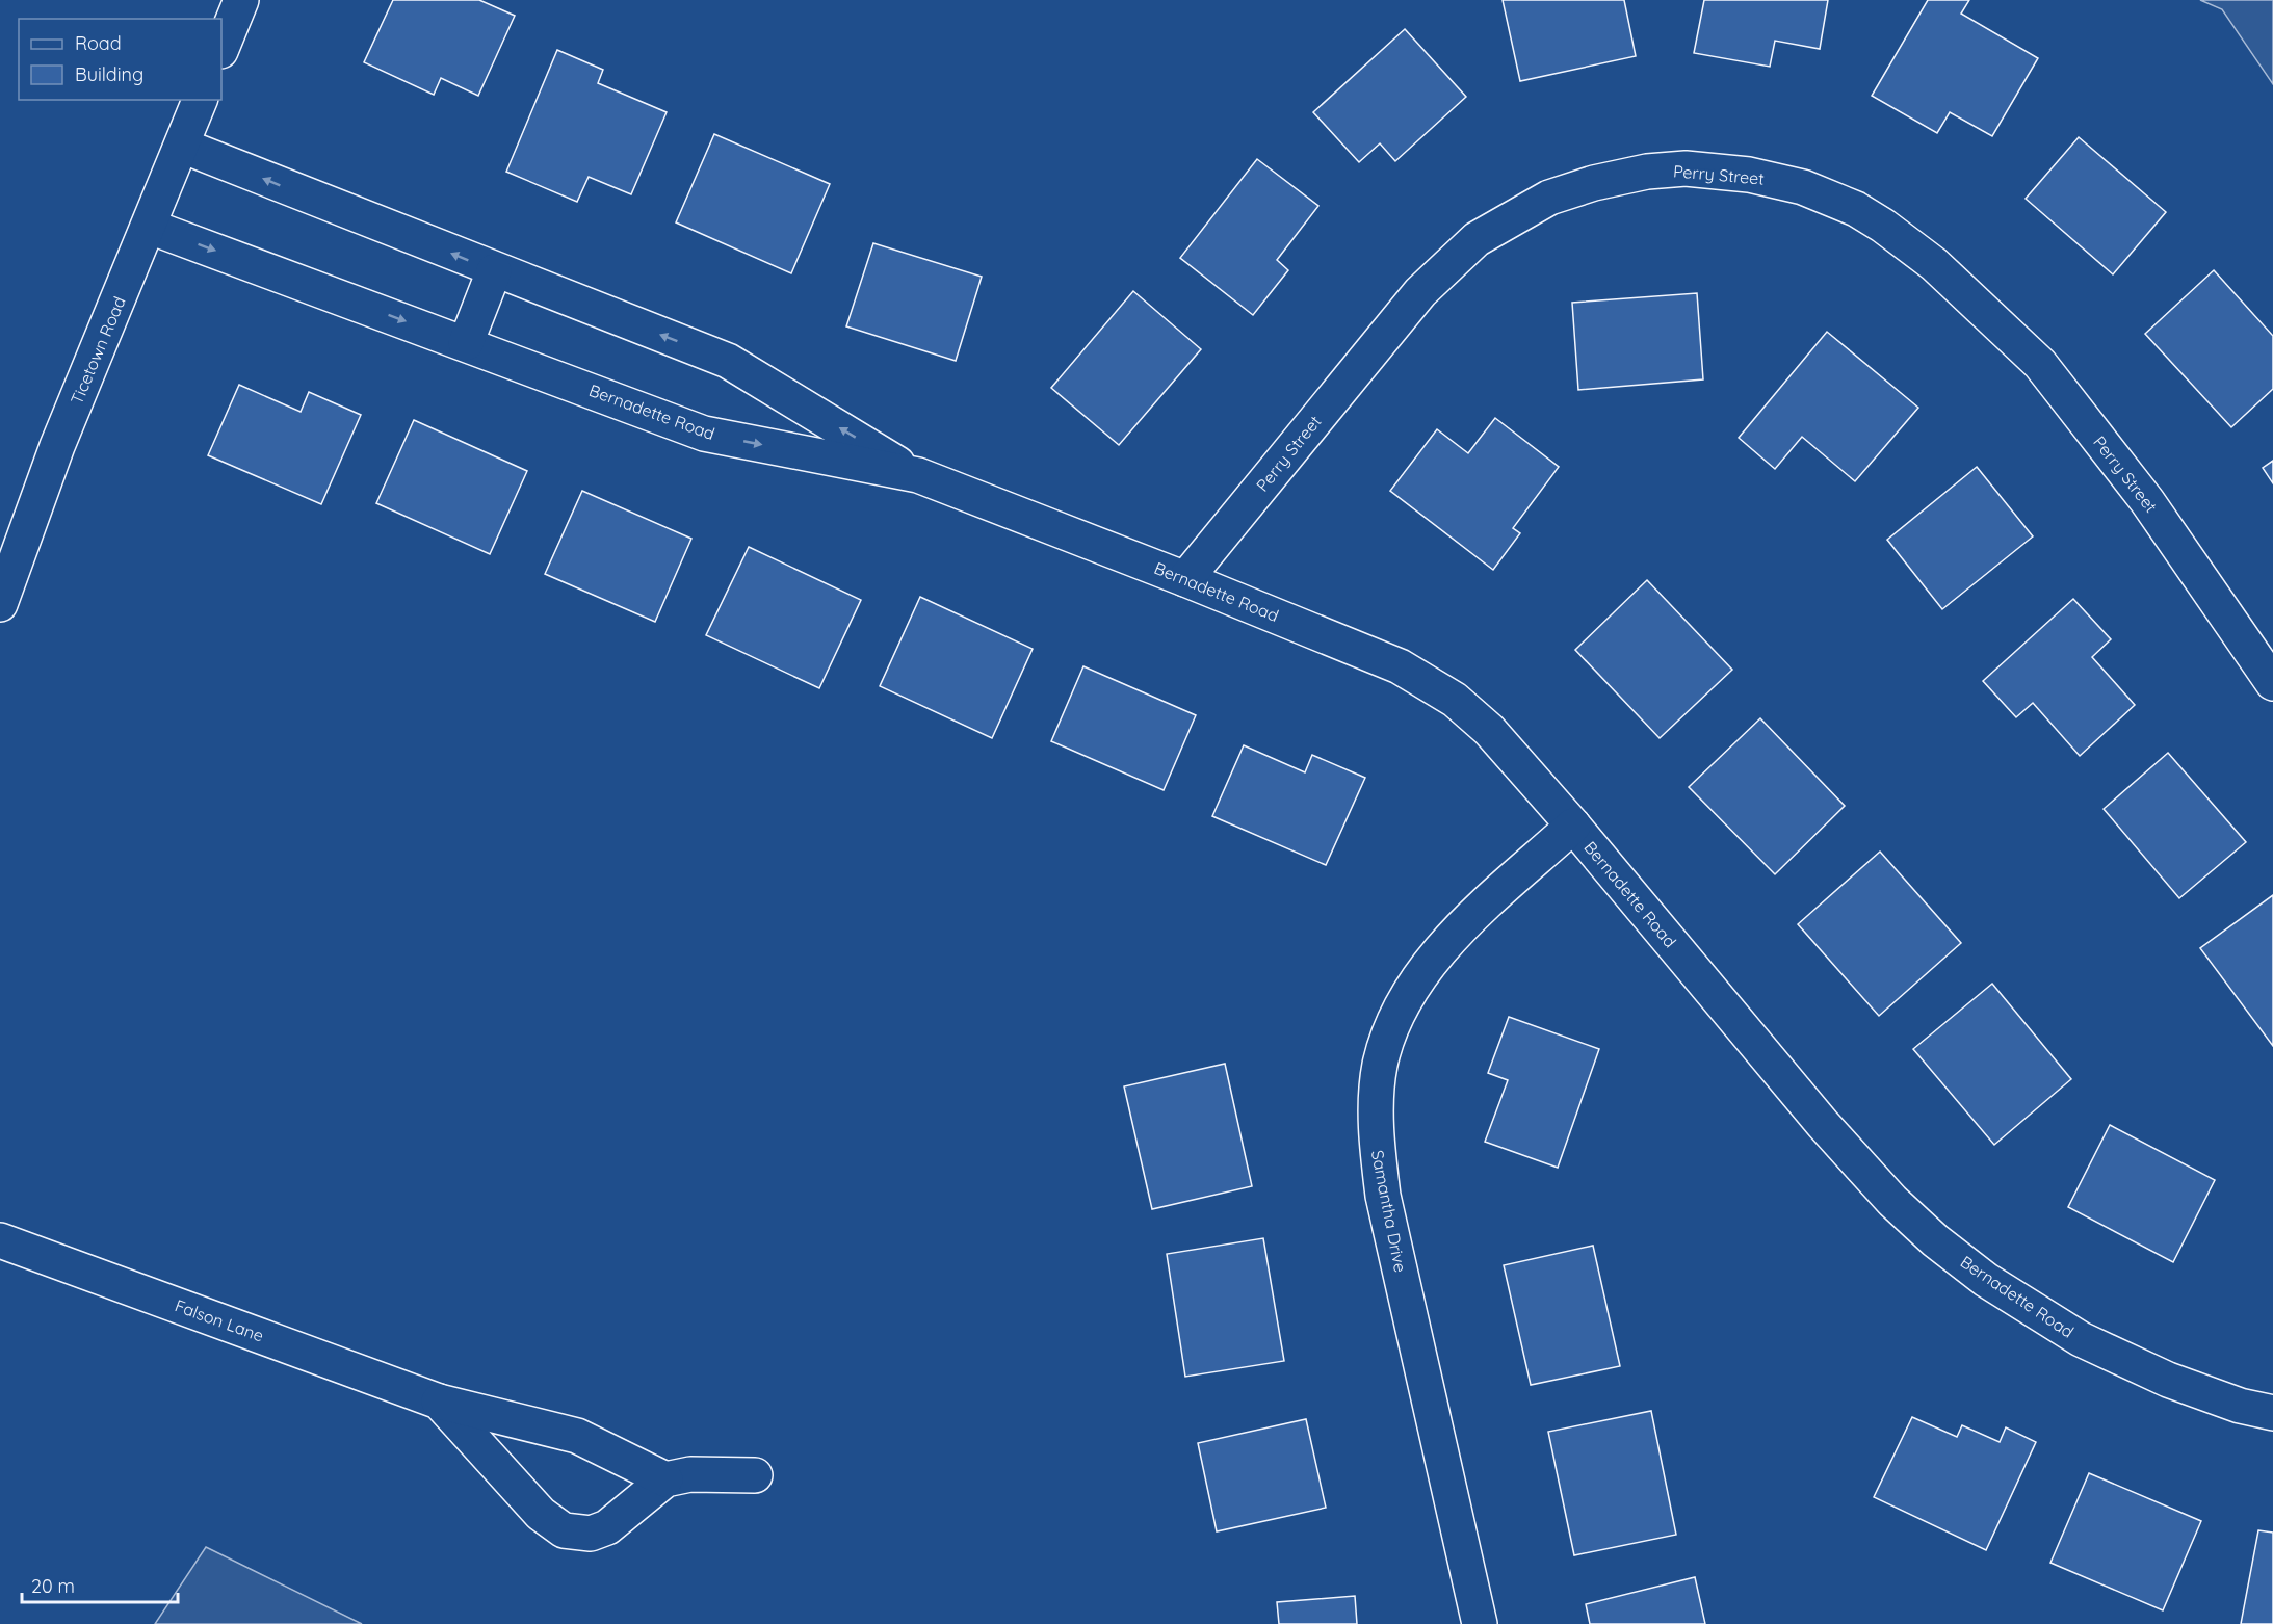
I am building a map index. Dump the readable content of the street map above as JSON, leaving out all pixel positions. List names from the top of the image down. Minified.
{"streets":{"street":["Perry Street","Ticetown Road","Bernadette Road","Samantha Drive","Falson Lane"]},"crossings":[["Perry Street","Bernadette Road"],["Ticetown Road","Bernadette Road"],["Bernadette Road","Samantha Drive"]],"legend":["Road","Building"],"scale_bar":"20 m"}
